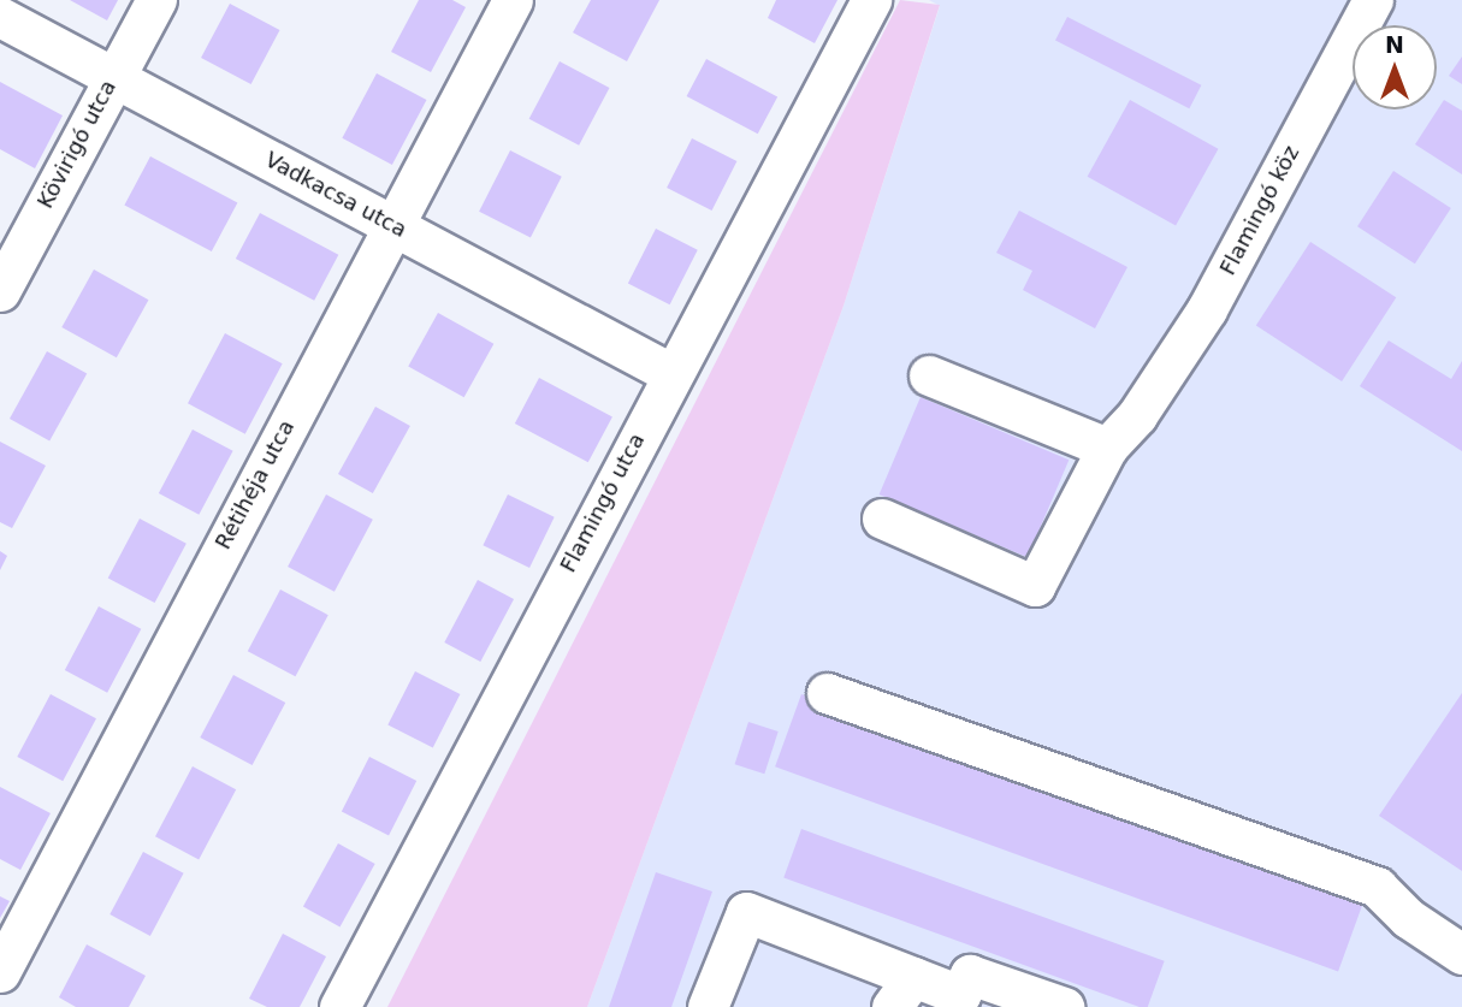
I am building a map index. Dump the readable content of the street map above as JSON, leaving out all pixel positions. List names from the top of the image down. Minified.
{"streets":{"street":["Kövirigó utca","Vadkacsa utca","Flamingó köz","Rétihéja utca","Flamingó utca"]},"crossings":[["Kövirigó utca","Vadkacsa utca"],["Vadkacsa utca","Rétihéja utca"],["Vadkacsa utca","Flamingó utca"]],"north":"top"}
